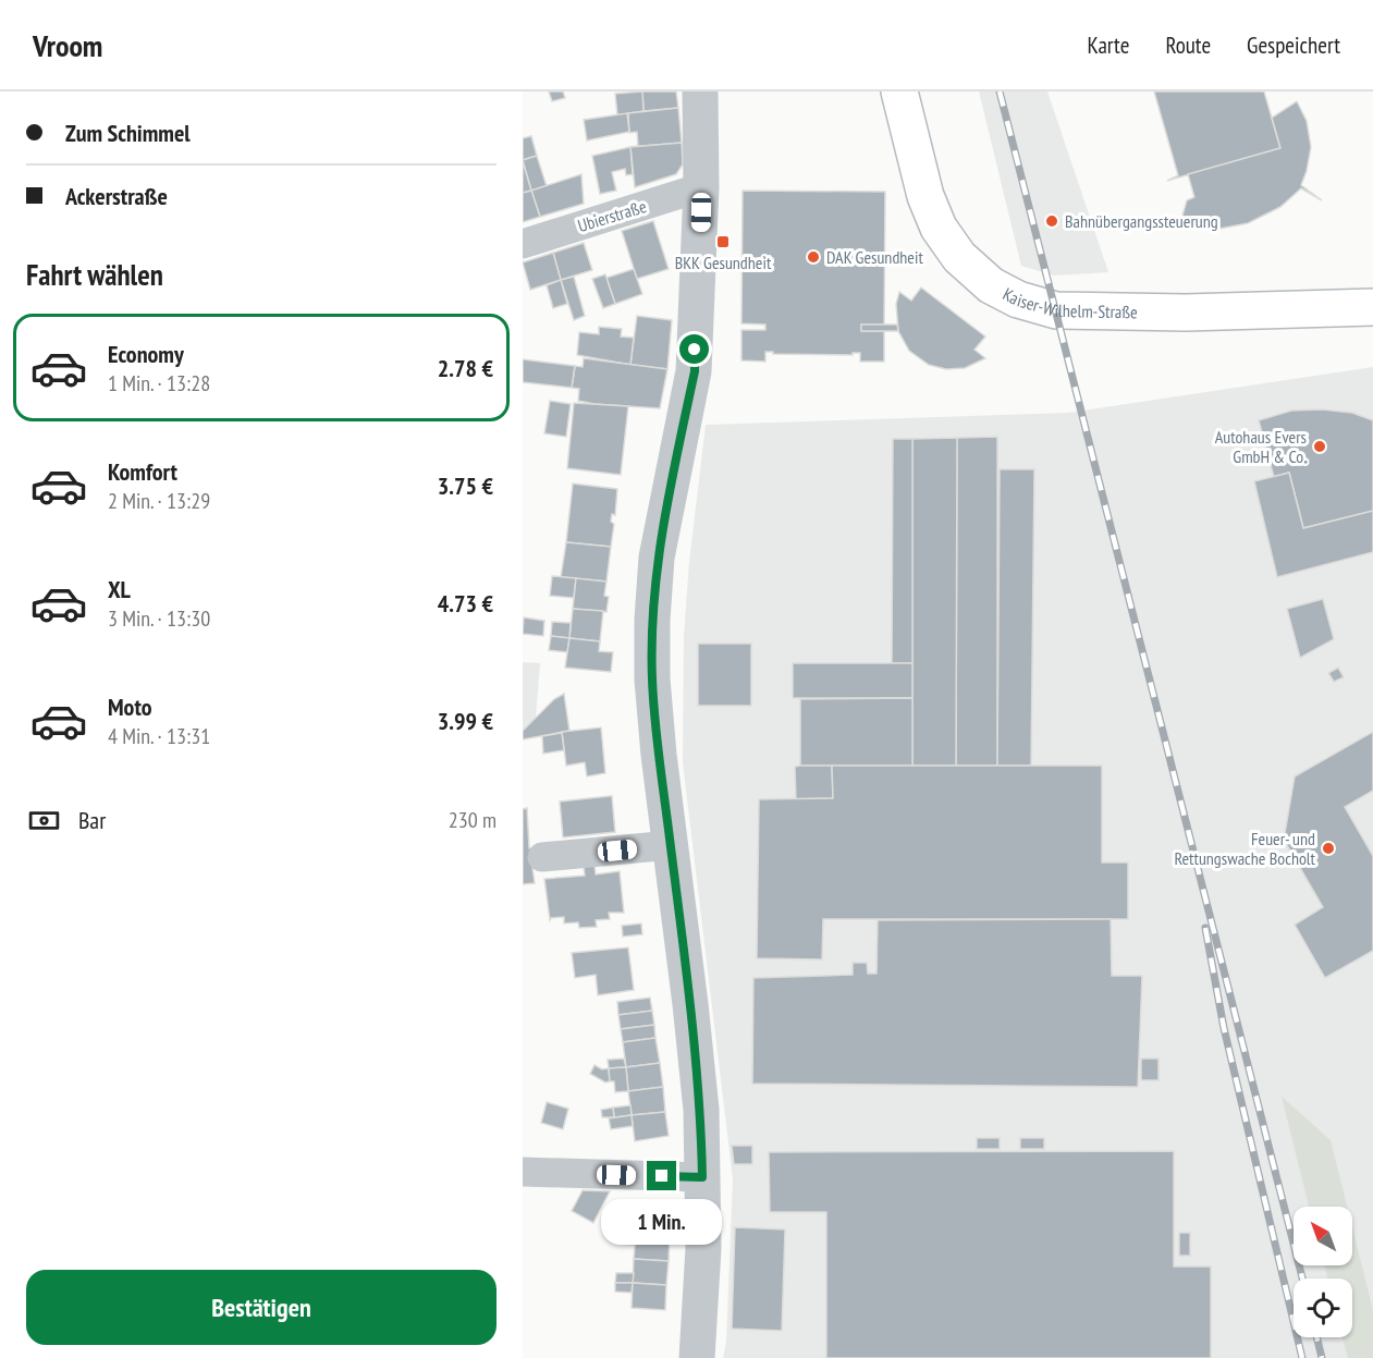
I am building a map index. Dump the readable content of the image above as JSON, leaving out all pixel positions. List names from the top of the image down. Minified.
{"streets":{"main road":["Kaiser-Wilhelm-Straße"],"street":["Ubierstraße"]},"places":{"other":["Bahnübergangssteuerung","DAK Gesundheit","Autohaus Evers GmbH & Co.","Feuer- und Rettungswache Bocholt"],"transit":["BKK Gesundheit"]},"north":"top left","page":{"header":"Vroom","nav":["Karte","Route","Gespeichert"],"banner":["Zum Schimmel","Ackerstraße"],"heading":"Fahrt wählen","list":[{"name":"Economy","note":"1 Min. · 13:28","value":"2.78 €"},{"name":"Komfort","note":"2 Min. · 13:29","value":"3.75 €"},{"name":"XL","note":"3 Min. · 13:30","value":"4.73 €"},{"name":"Moto","note":"4 Min. · 13:31","value":"3.99 €"}],"pay":["Bar","230 m"],"bubble":"1 Min.","buttons":"Bestätigen"}}
